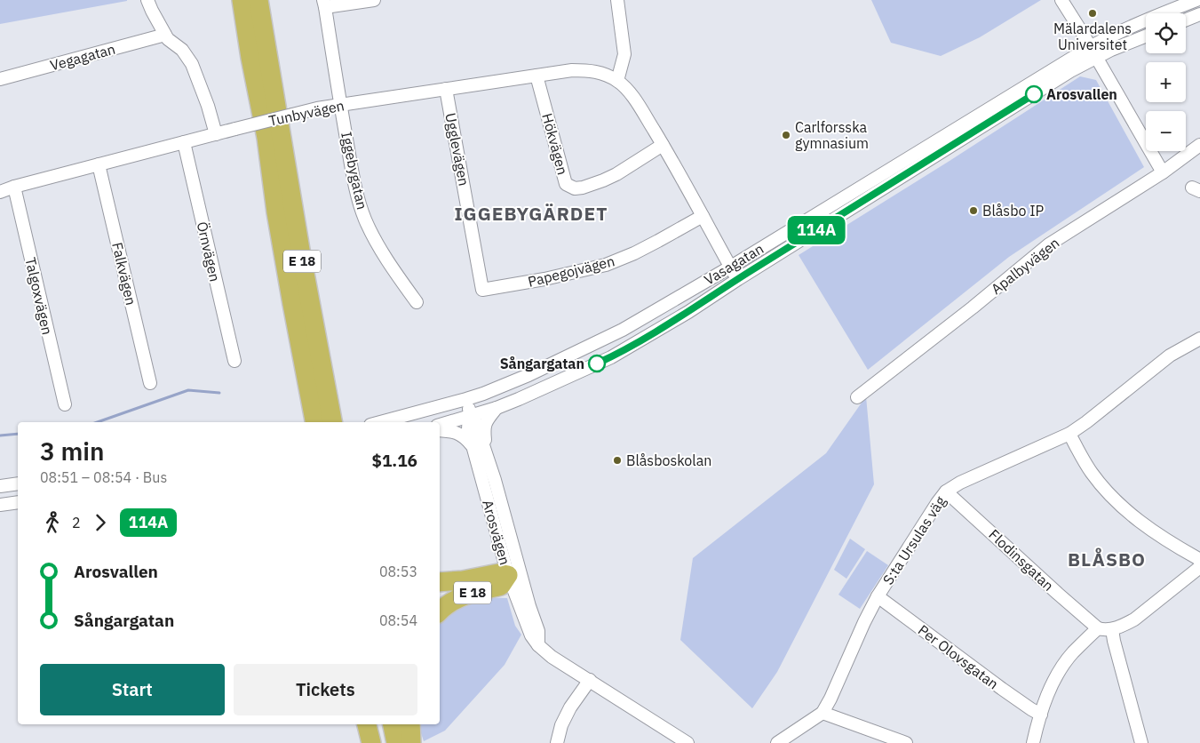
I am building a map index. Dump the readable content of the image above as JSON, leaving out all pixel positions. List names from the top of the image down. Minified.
{"streets":{"highway":["E 18"],"street":["Vegagatan","Tunbyvägen","Hökvägen","Ugglevägen","Iggebygatan","Örnvägen","Vasagatan","Apalbyvägen","Papegojvägen","Falkvägen","Talgoxvägen","Arosvägen","S:ta Ursulas väg","Flodinsgatan","Per Olovsgatan"]},"crossings":[["Tunbyvägen","Hökvägen"],["Tunbyvägen","Ugglevägen"],["Tunbyvägen","Iggebygatan"],["Tunbyvägen","Örnvägen"],["Tunbyvägen","Falkvägen"],["Tunbyvägen","Talgoxvägen"],["Ugglevägen","Papegojvägen"],["E 18","Arosvägen"],["Vasagatan","Arosvägen"],["S:ta Ursulas väg","Flodinsgatan"],["S:ta Ursulas väg","Per Olovsgatan"]],"districts":["IGGEBYGÄRDET","BLÅSBO"],"places":["Mälardalens Universitet","Arosvallen","Carlforsska gymnasium","Blåsbo IP","Sångargatan","Blåsboskolan"],"lines":["bus line 114A"],"page":{"on_map":"114A","map_buttons":["+","−"],"heading":["3 min","08:51 – 08:54 · Bus","$1.16"],"legs":["2","114A"],"list":[{"name":"Arosvallen","value":"08:53"},{"name":"Sångargatan","value":"08:54"}],"buttons":["Start","Tickets"]}}
